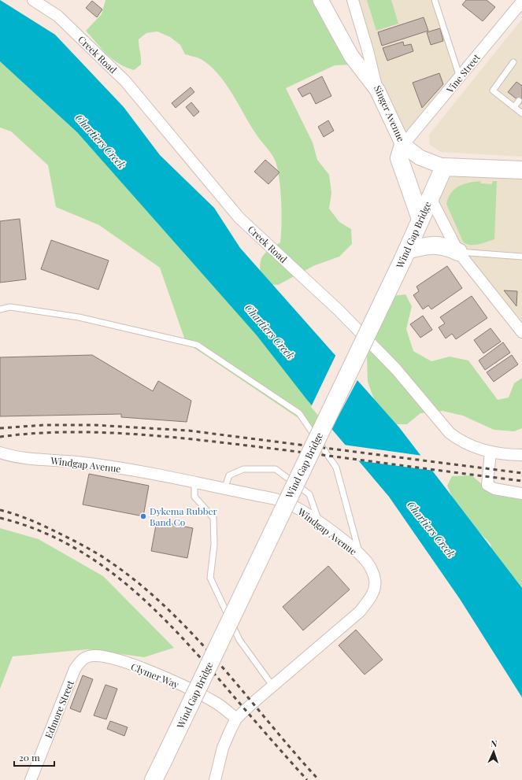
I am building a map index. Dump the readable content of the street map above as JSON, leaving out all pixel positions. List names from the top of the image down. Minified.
{"streets":{"main road":["Wind Gap Bridge"],"street":["Creek Road","Vine Street","Singer Avenue","Windgap Avenue","Clymer Way","Edmore Street"]},"crossings":[["Vine Street","Singer Avenue"],["Singer Avenue","Wind Gap Bridge"],["Windgap Avenue","Clymer Way"],["Clymer Way","Edmore Street"]],"water":["Chartiers Creek"],"places":["Dykema Rubber Band Co"],"scale_bar":"20 m","north":"top"}
